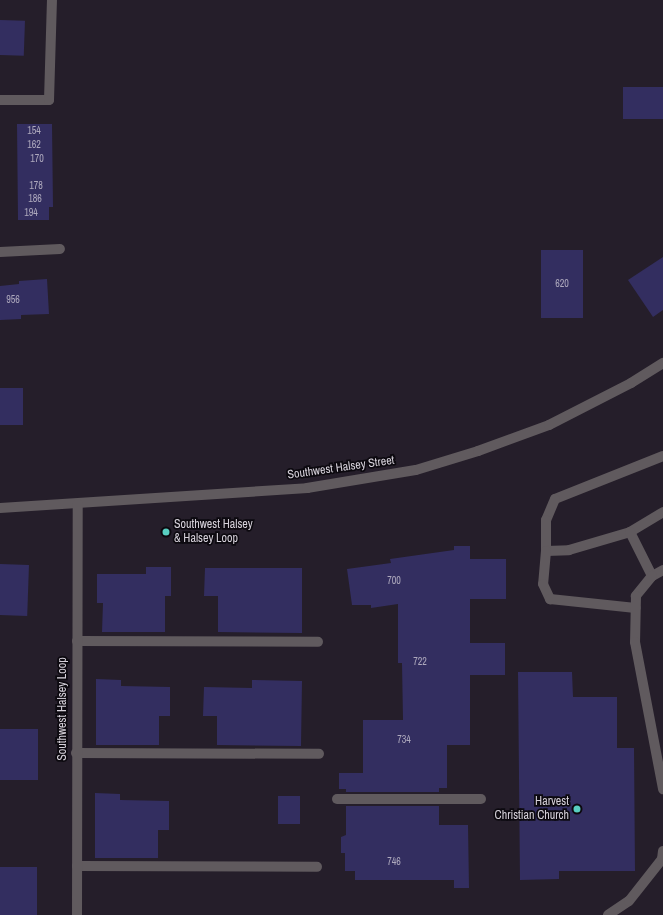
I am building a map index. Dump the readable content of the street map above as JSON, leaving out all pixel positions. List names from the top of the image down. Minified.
{"streets":{"street":["Southwest Halsey Street","Southwest Halsey Loop"]},"crossings":[["Southwest Halsey Street","Southwest Halsey Loop"]],"places":["Southwest Halsey & Halsey Loop","Harvest Christian Church"],"house_numbers":["154","162","170","178","186","194","620","956","700","722","734","746"]}
